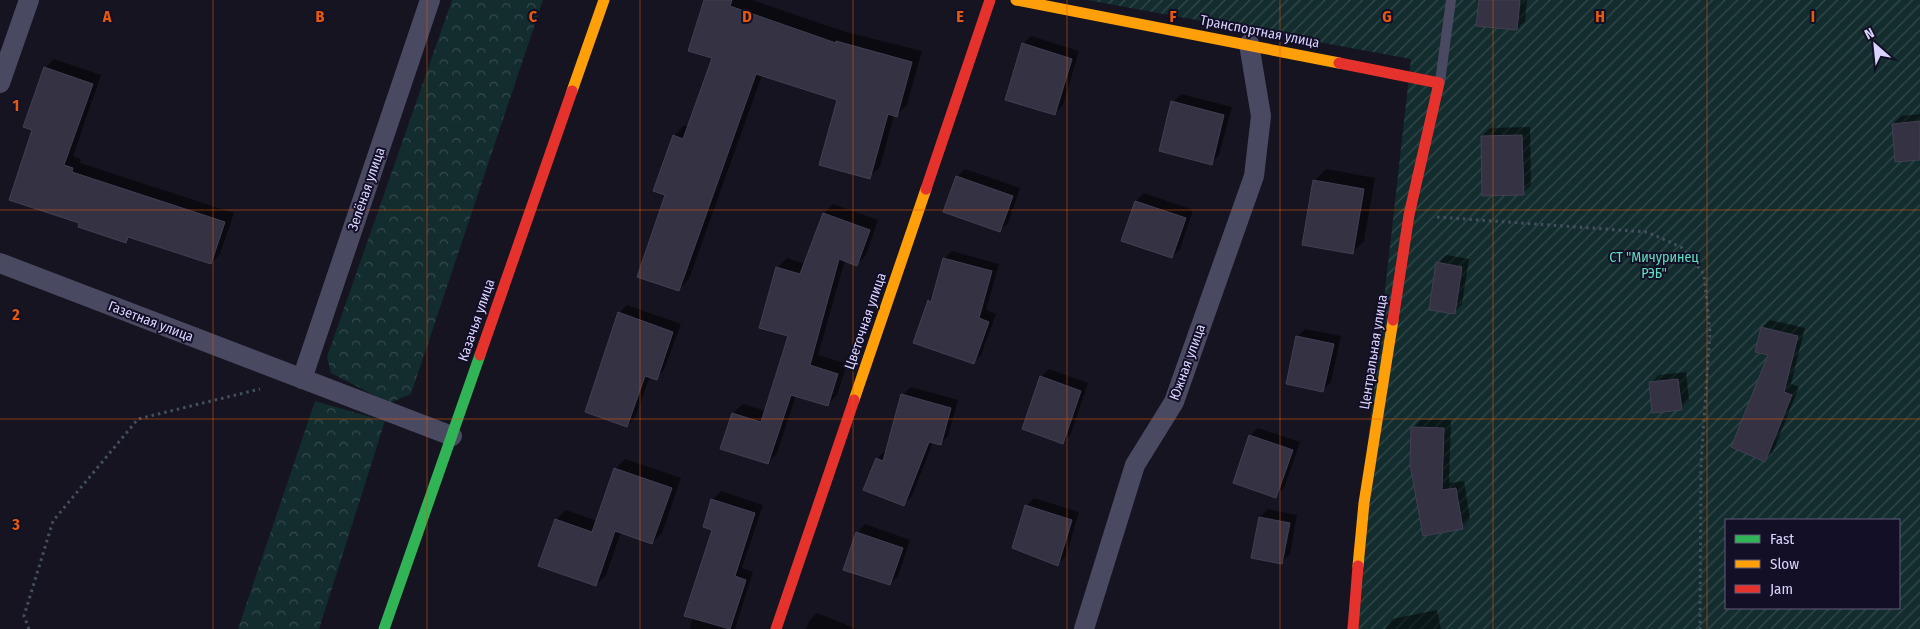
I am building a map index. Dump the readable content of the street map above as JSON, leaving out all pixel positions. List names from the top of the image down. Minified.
{"streets":{"street":["Транспортная улица","Зелёная улица","Казачья улица","Газетная улица","Цветочная улица","Центральная улица","Южная улица"]},"crossings":[["Транспортная улица","Центральная улица"],["Транспортная улица","Южная улица"],["Зелёная улица","Газетная улица"],["Казачья улица","Газетная улица"]],"parks":["СТ \"Мичуринец РЭБ\""],"legend":["Fast","Slow","Jam"],"north":"top left","grid":{"columns":["A","B","C","D","E","F","G","H","I"],"rows":["1","2","3"]}}
